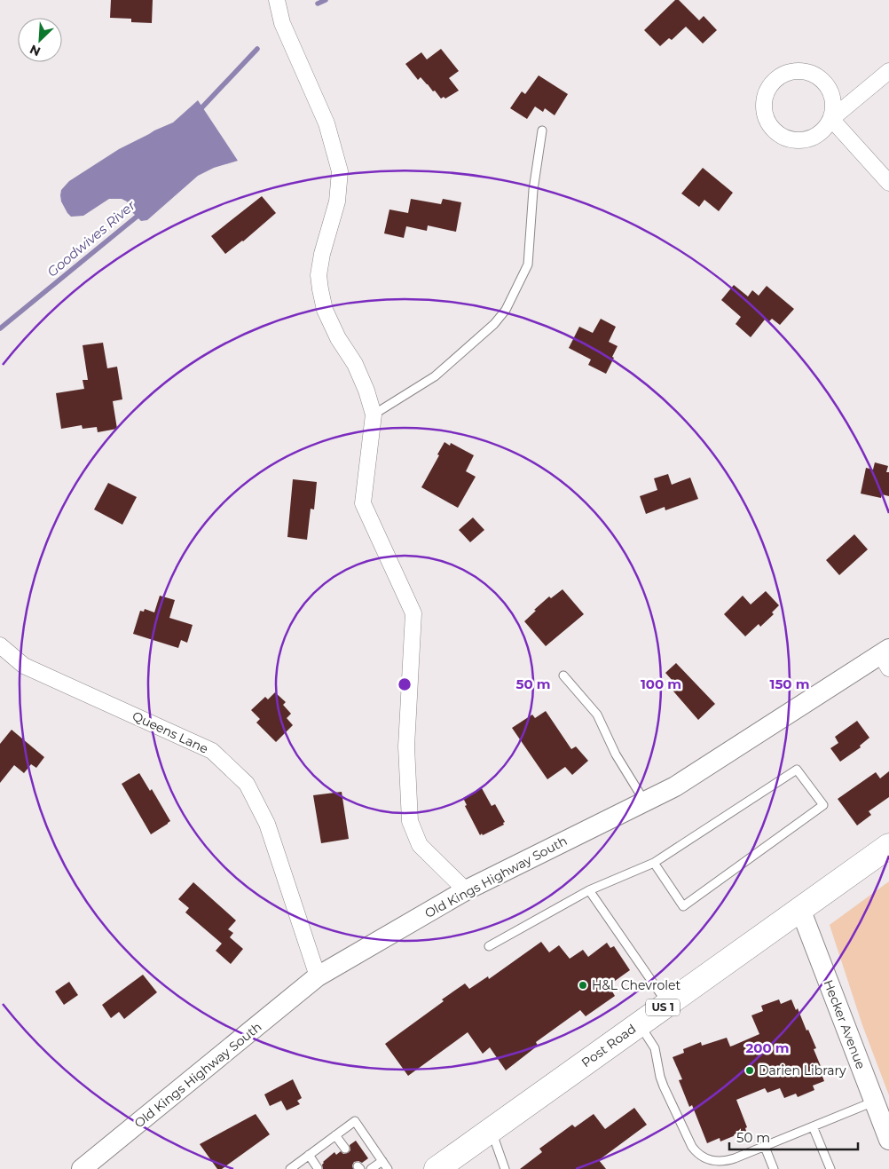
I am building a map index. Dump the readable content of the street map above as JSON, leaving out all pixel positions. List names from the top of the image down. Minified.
{"streets":{"main road":["US 1","Post Road"],"street":["Queens Lane","Old Kings Highway South","Hecker Avenue"]},"crossings":[["Queens Lane","Old Kings Highway South"],["Hecker Avenue","Post Road"]],"water":["Goodwives River"],"places":["H&L Chevrolet","Darien Library"],"scale_bar":"50 m","north":"bottom left","rings":["50 m","100 m","150 m","200 m"]}
